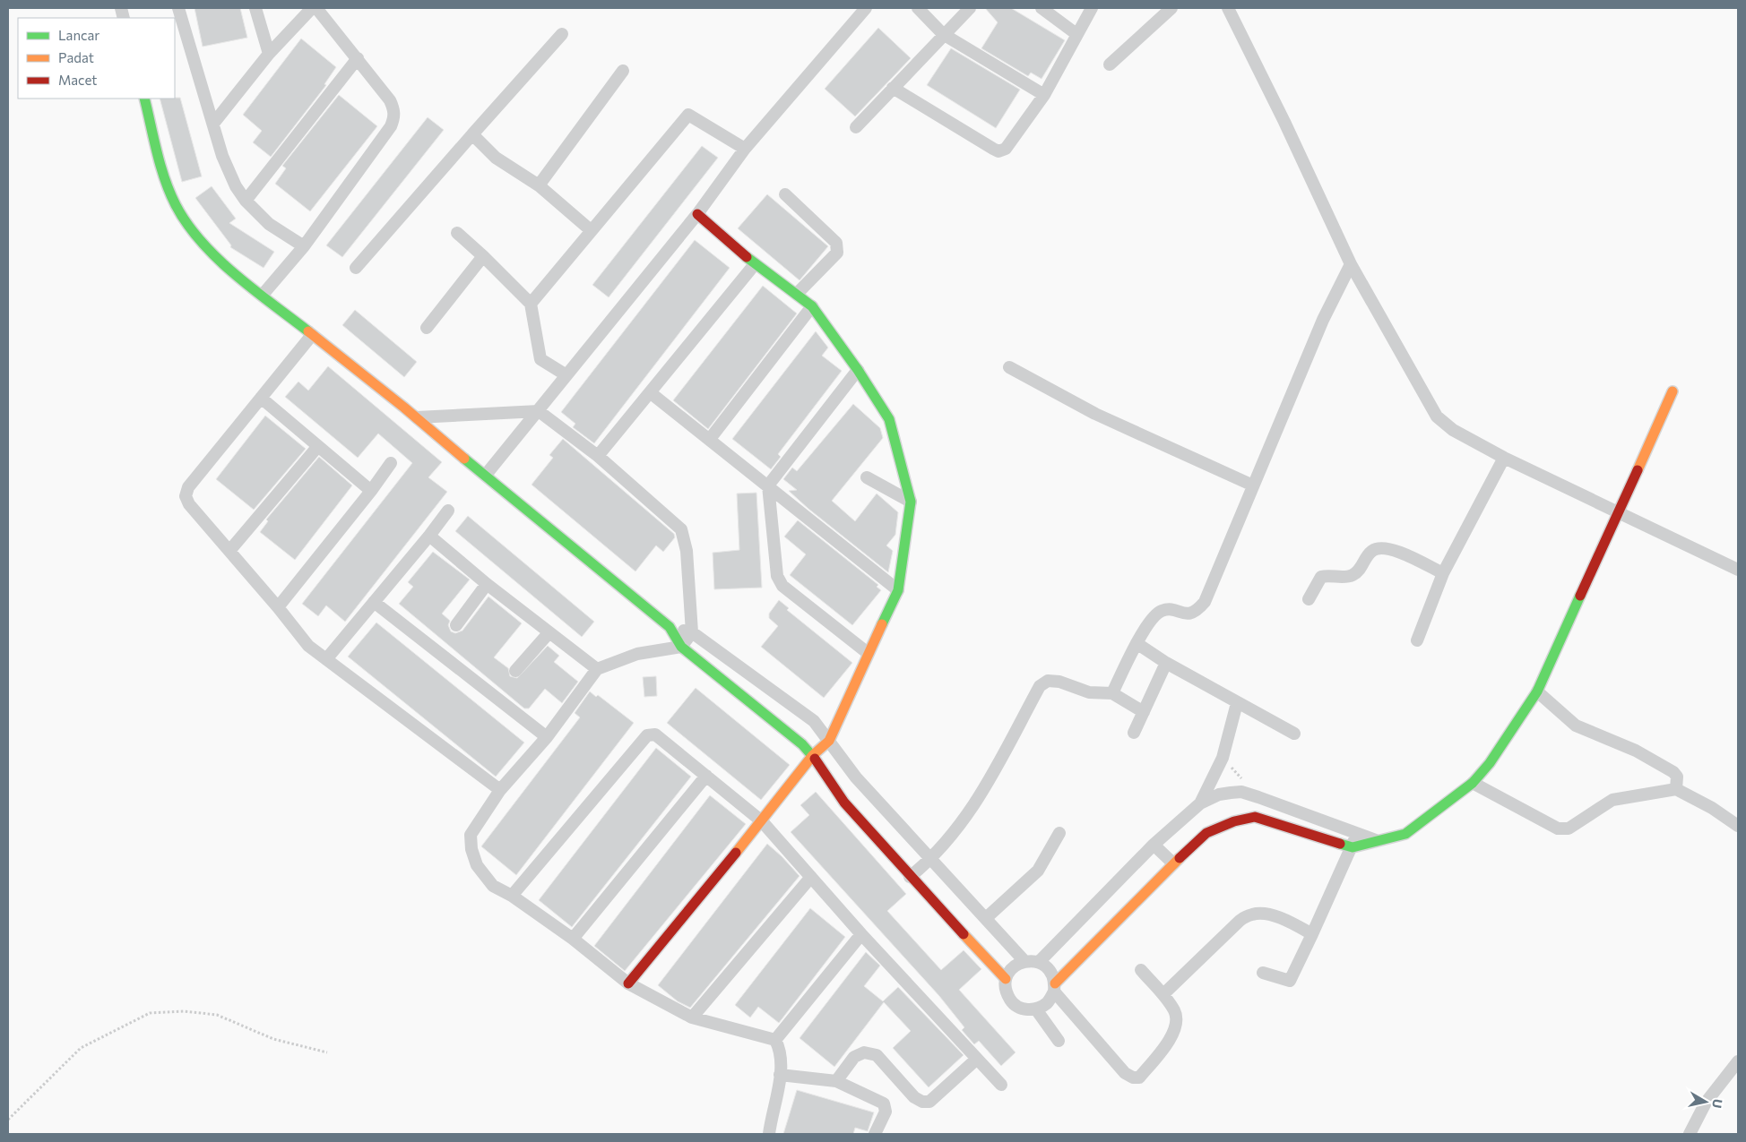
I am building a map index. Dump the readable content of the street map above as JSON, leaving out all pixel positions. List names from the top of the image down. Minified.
{"legend":["Lancar","Padat","Macet"],"north":"right"}
